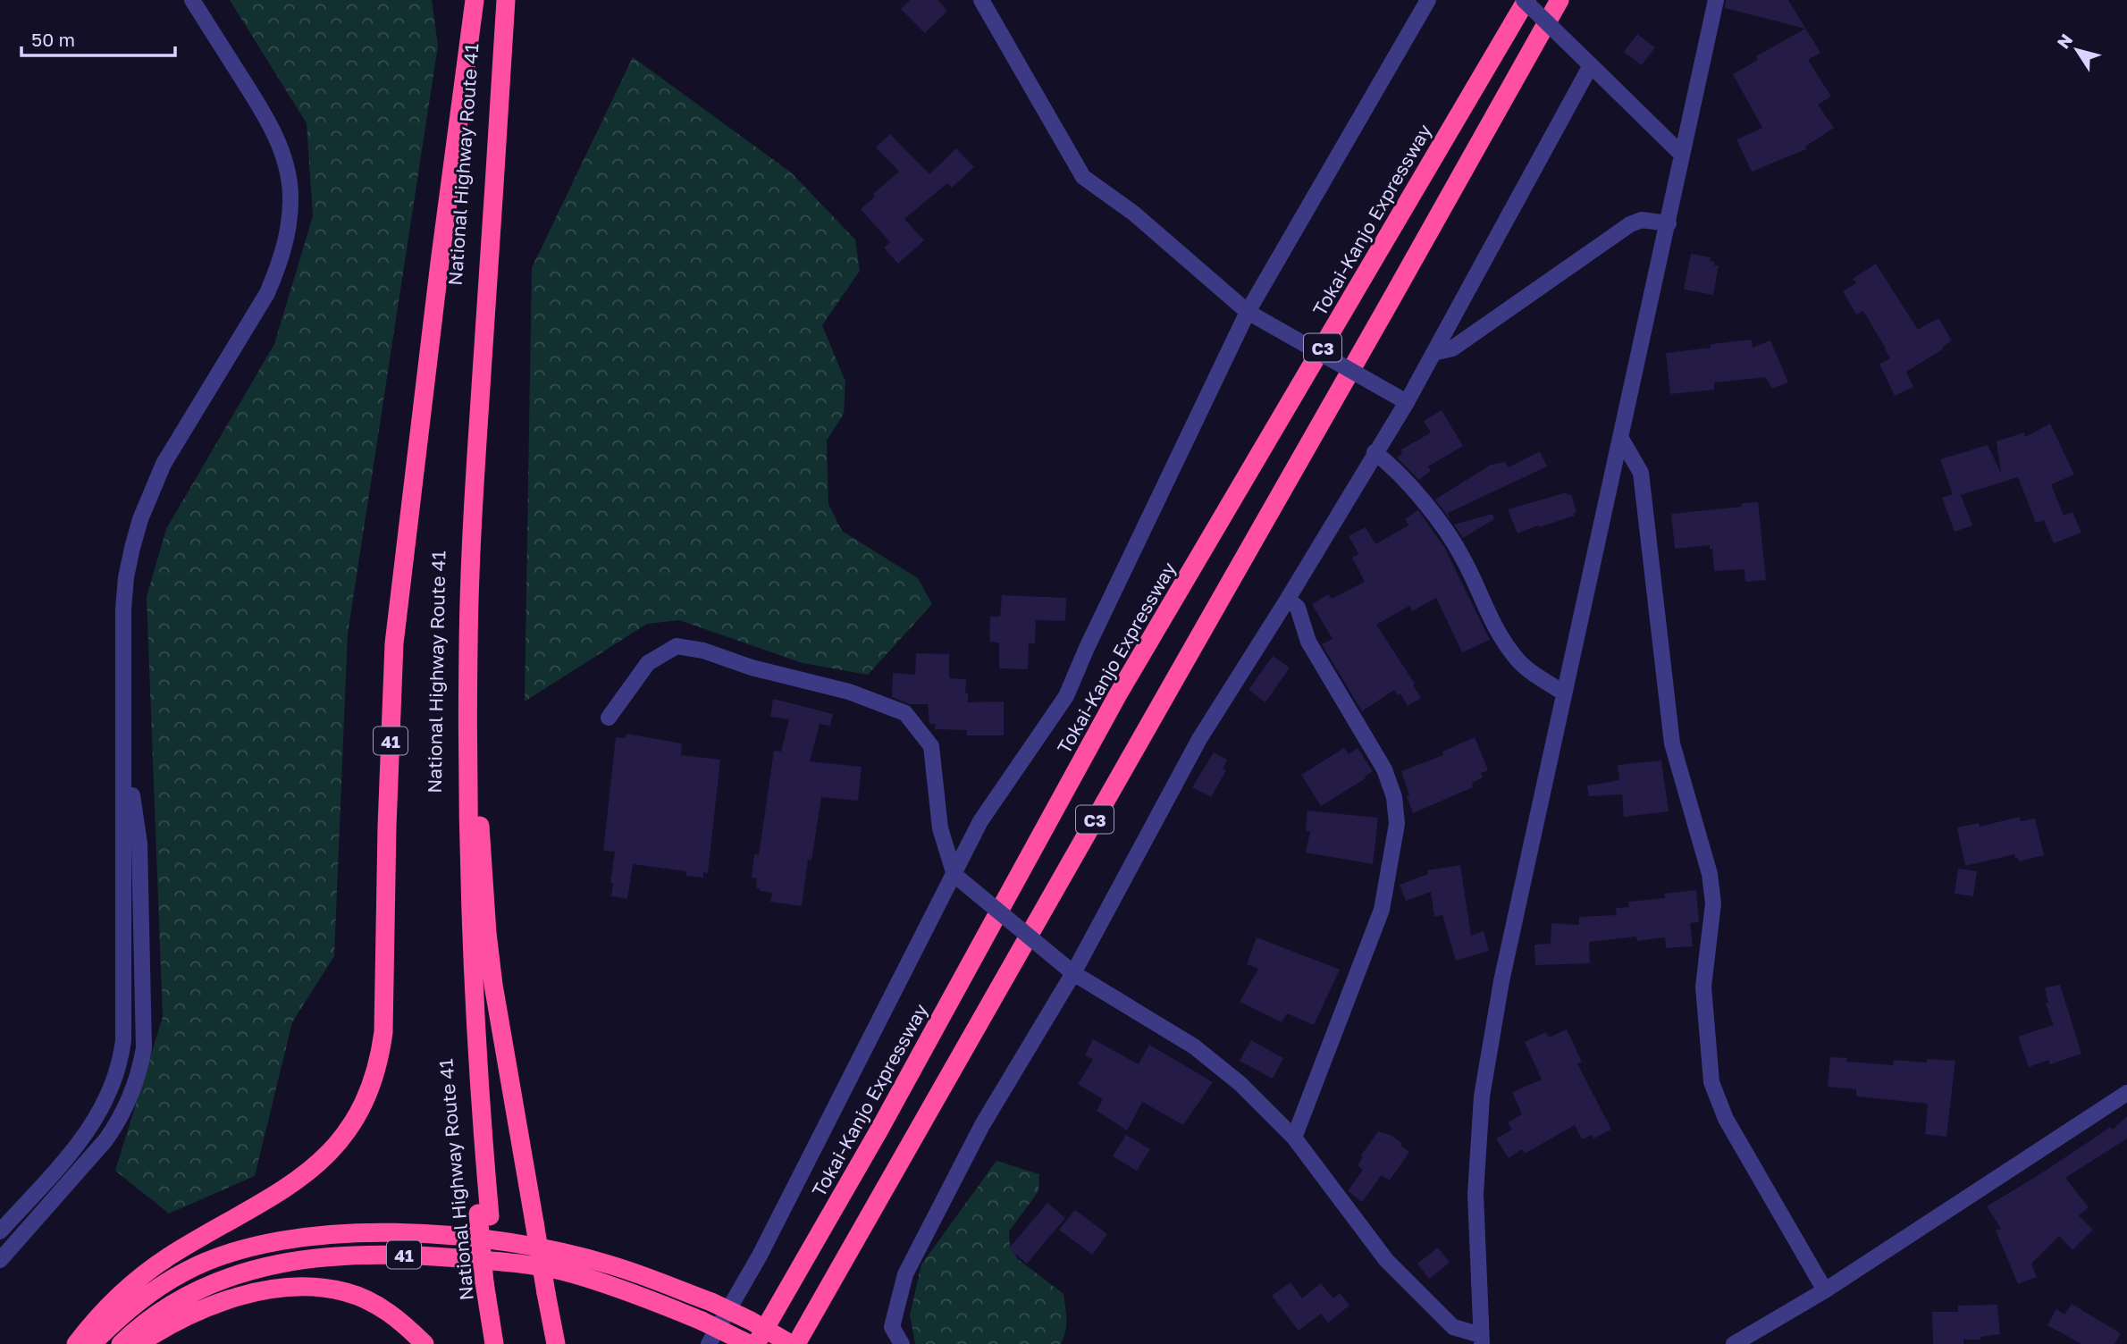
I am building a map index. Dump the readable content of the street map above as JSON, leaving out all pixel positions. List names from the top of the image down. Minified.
{"streets":{"highway":["National Highway Route 41","Tokai-Kanjo Expressway","C3","41"]},"scale_bar":"50 m","north":"top left"}
